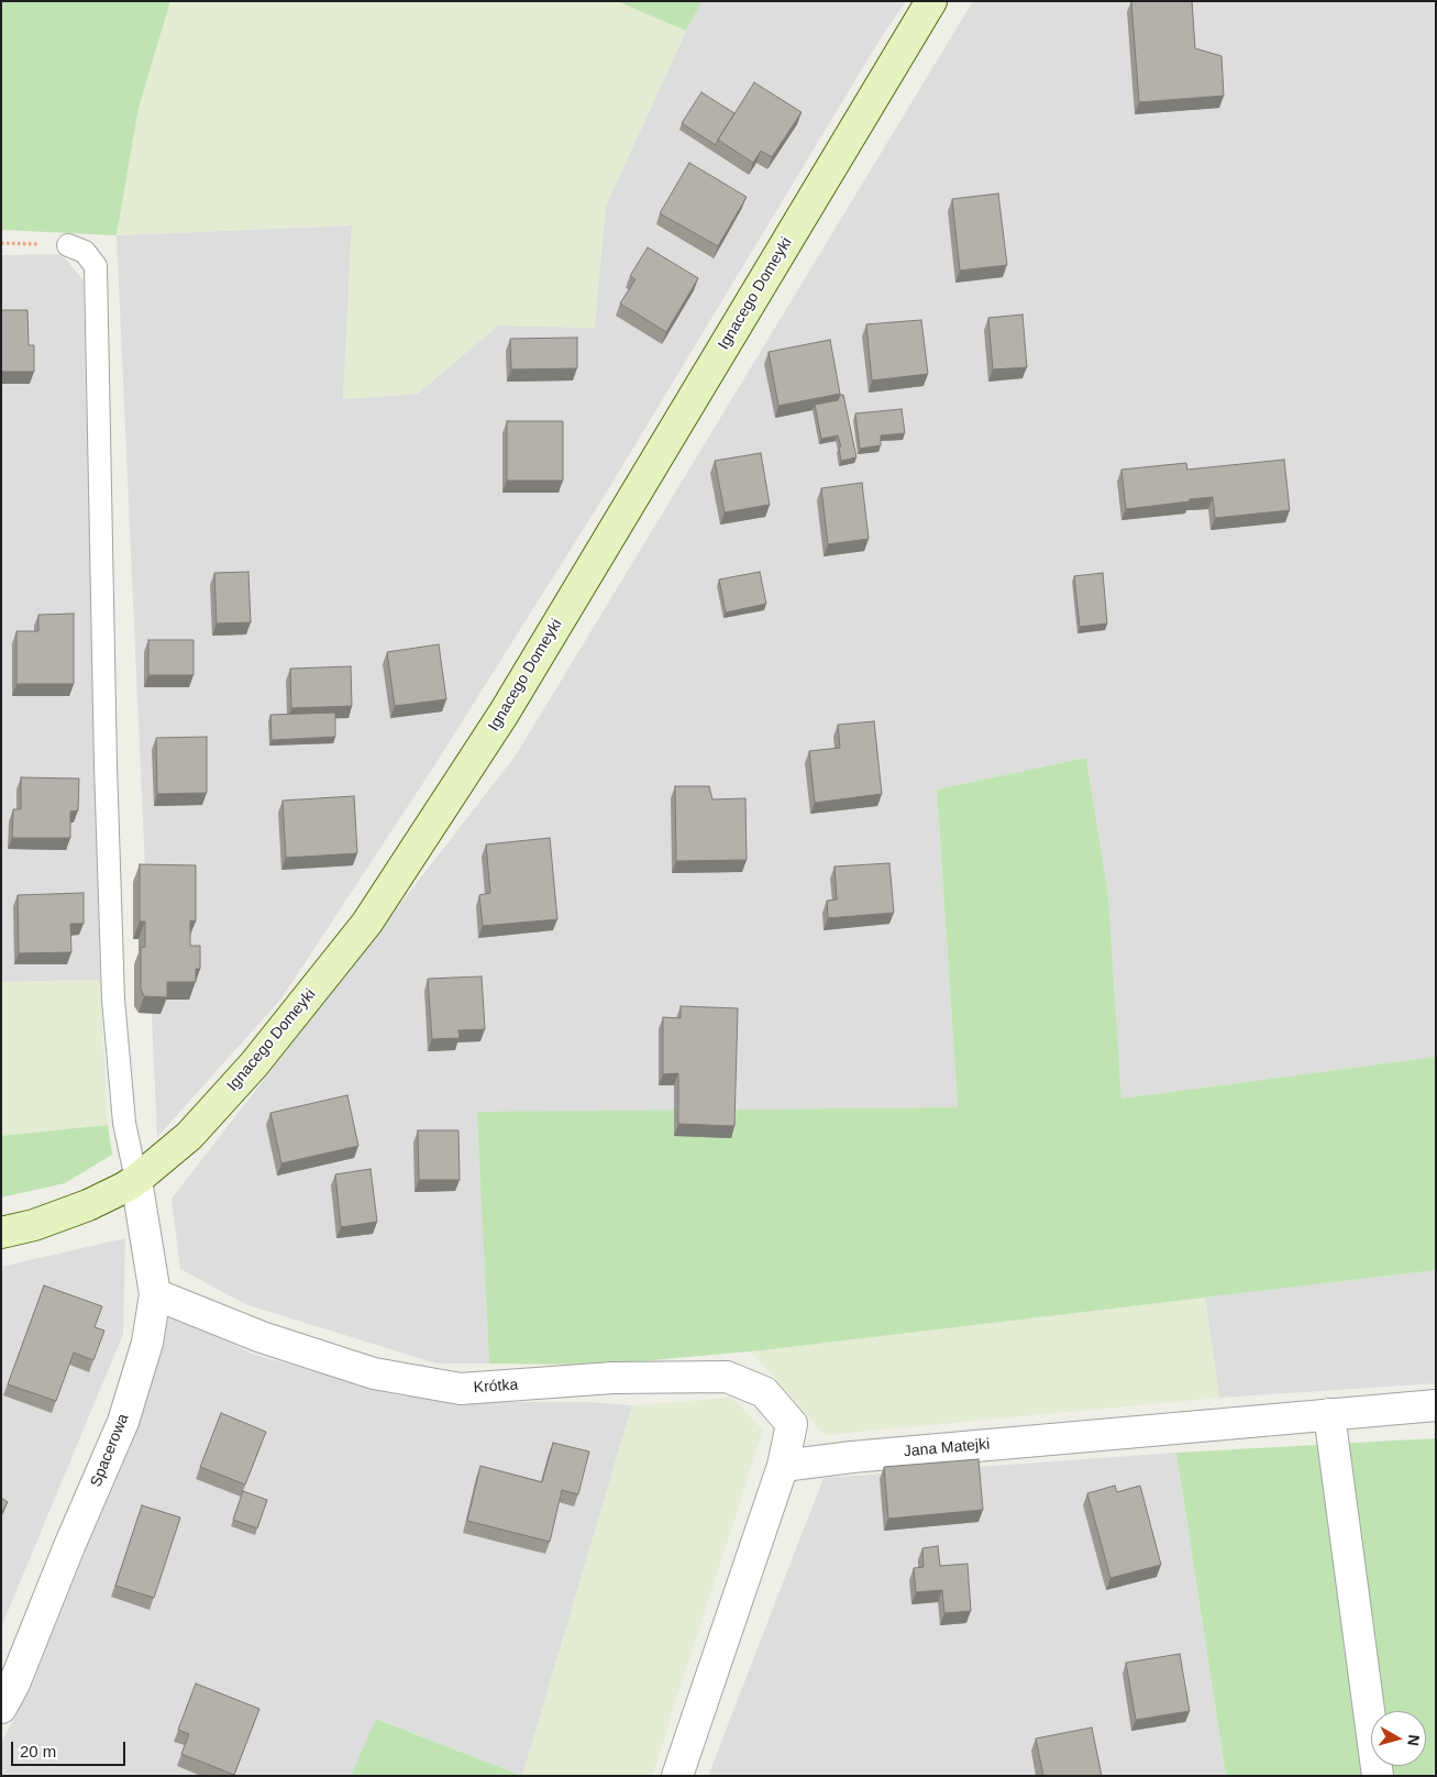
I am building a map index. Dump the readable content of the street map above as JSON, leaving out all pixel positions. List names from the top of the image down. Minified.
{"streets":{"street":["Ignacego Domeyki","Krótka","Jana Matejki","Spacerowa"]},"crossings":[["Ignacego Domeyki","Spacerowa"],["Krótka","Jana Matejki"],["Krótka","Spacerowa"]],"scale_bar":"20 m","north":"right"}
